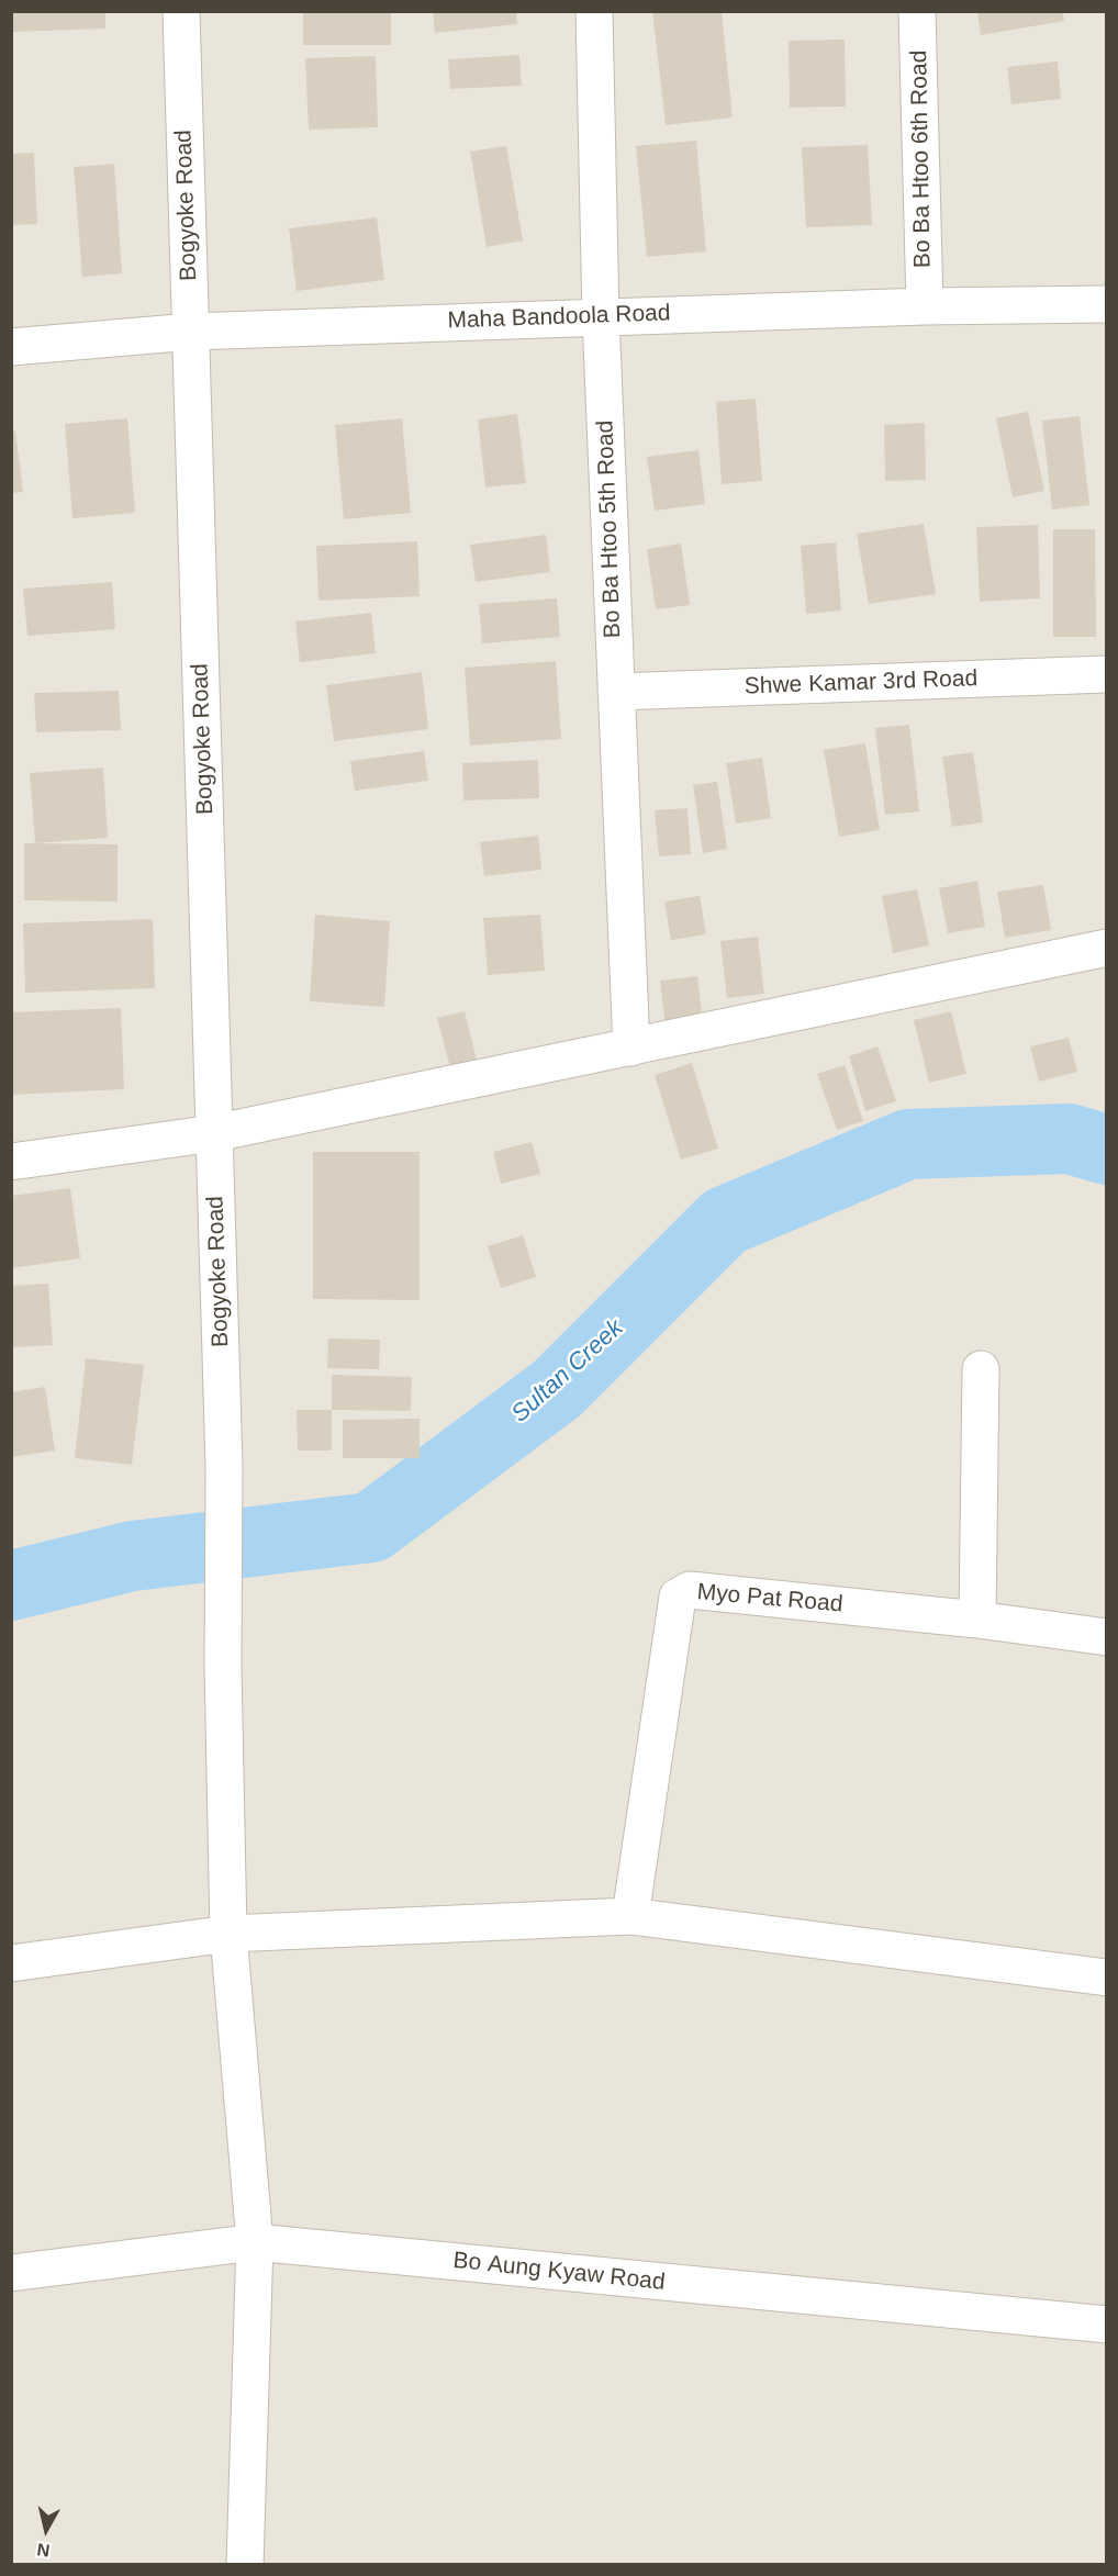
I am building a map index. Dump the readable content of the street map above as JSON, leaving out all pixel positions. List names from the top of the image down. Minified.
{"streets":{"street":["Bo Ba Htoo 6th Road","Bogyoke Road","Maha Bandoola Road","Bo Ba Htoo 5th Road","Shwe Kamar 3rd Road","Myo Pat Road","Bo Aung Kyaw Road"]},"crossings":[["Bo Ba Htoo 6th Road","Maha Bandoola Road"],["Bogyoke Road","Maha Bandoola Road"],["Bogyoke Road","Bo Aung Kyaw Road"],["Maha Bandoola Road","Bo Ba Htoo 5th Road"],["Bo Ba Htoo 5th Road","Shwe Kamar 3rd Road"]],"water":["Sultan Creek"],"north":"bottom"}
